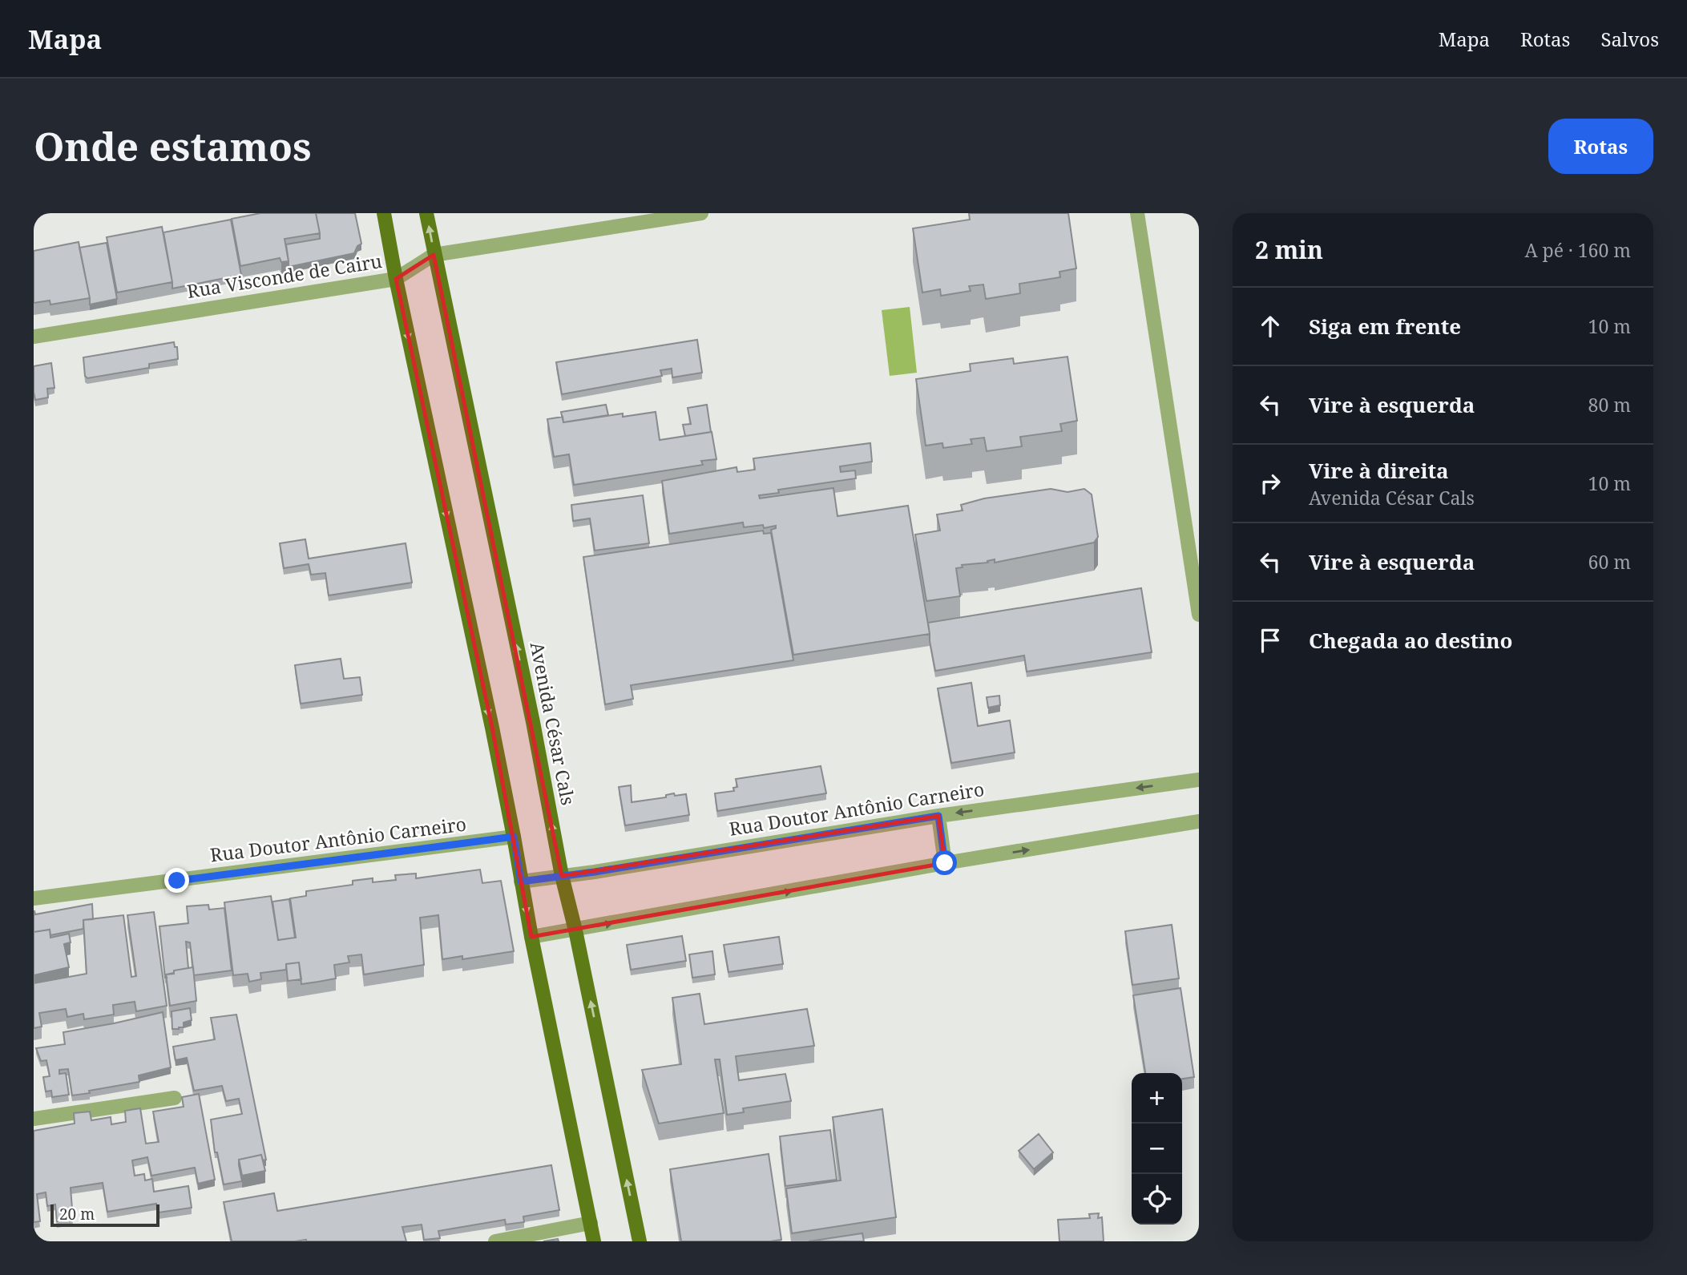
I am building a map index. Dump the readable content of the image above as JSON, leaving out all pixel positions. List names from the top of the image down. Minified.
{"streets":{"main road":["Avenida César Cals"],"street":["Rua Visconde de Cairu","Rua Doutor Antônio Carneiro"]},"crossings":[["Rua Visconde de Cairu","Avenida César Cals"],["Avenida César Cals","Rua Doutor Antônio Carneiro"]],"scale_bar":"20 m","page":{"header":"Mapa","nav":["Mapa","Rotas","Salvos"],"buttons":"Rotas","title":"Onde estamos","heading":["2 min","A pé · 160 m"],"list":[["Siga em frente","10 m"],["Vire à esquerda","80 m"],["Vire à direita","Avenida César Cals","10 m"],["Vire à esquerda","60 m"],"Chegada ao destino"],"map_buttons":["+","−"],"scale":"20 m"}}
